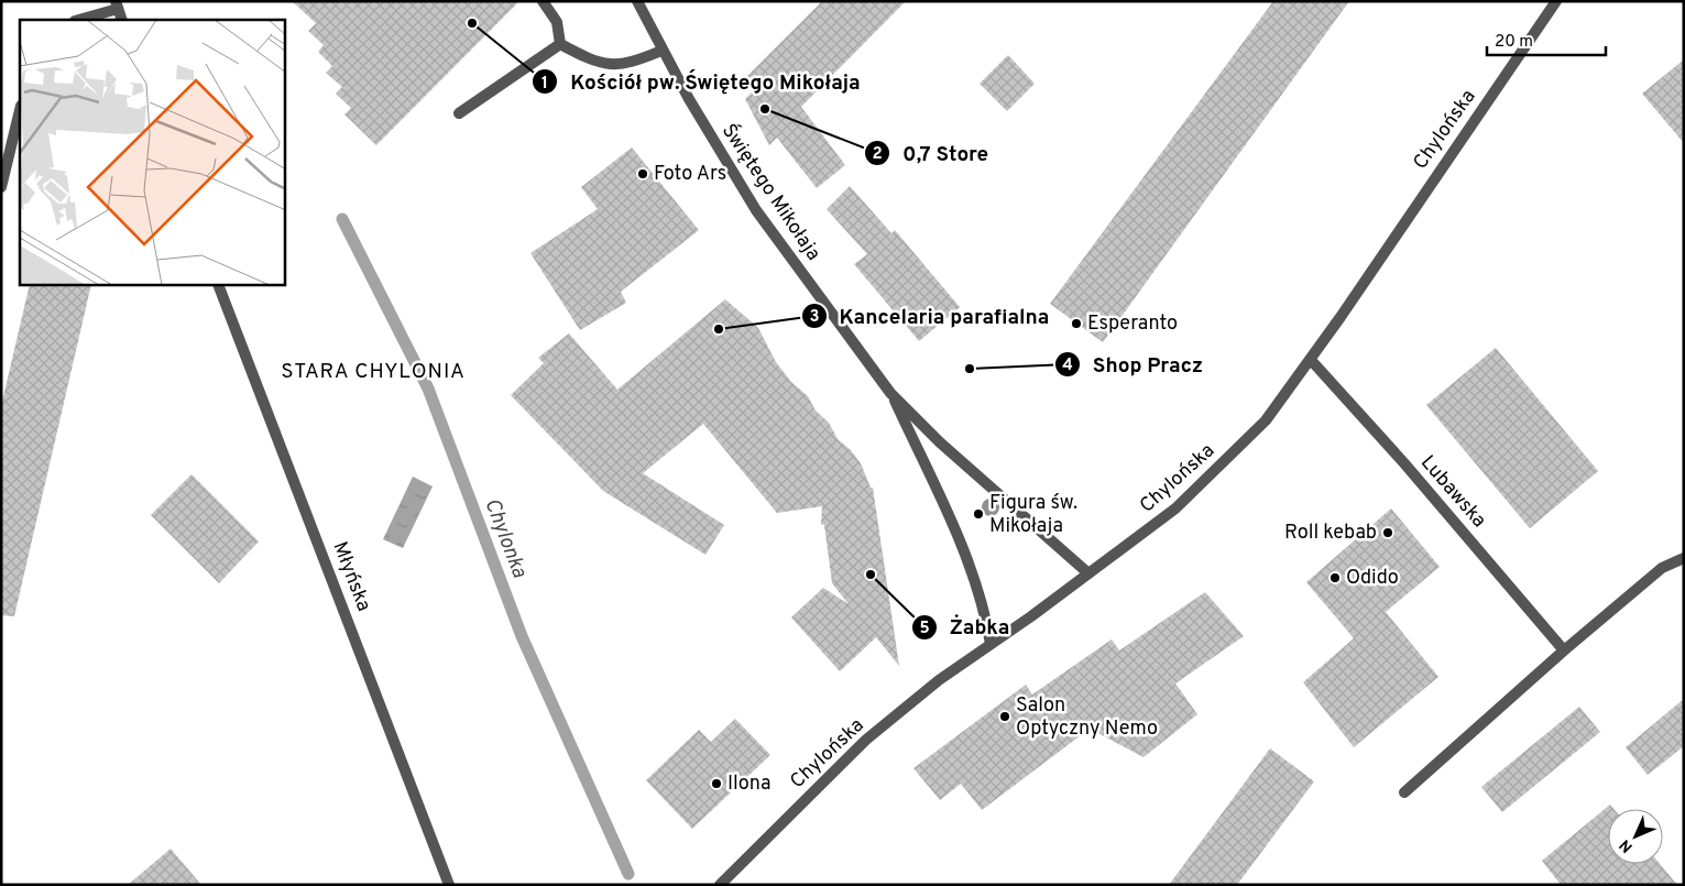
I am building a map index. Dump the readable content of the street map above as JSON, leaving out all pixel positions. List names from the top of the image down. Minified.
{"streets":{"street":["Chylońska","Świętego Mikołaja","Lubawska","Młyńska"]},"crossings":[["Chylońska","Świętego Mikołaja"],["Chylońska","Lubawska"]],"districts":["STARA CHYLONIA"],"water":["Chylonka"],"places":["Kościół pw. Świętego Mikołaja","0,7 Store","Foto Ars","Esperanto","Kancelaria parafialna","Shop Pracz","Figura św. Mikołaja","Roll kebab","Żabka","Odido","Salon Optyczny Nemo","Ilona"],"scale_bar":"20 m","north":"bottom left"}
